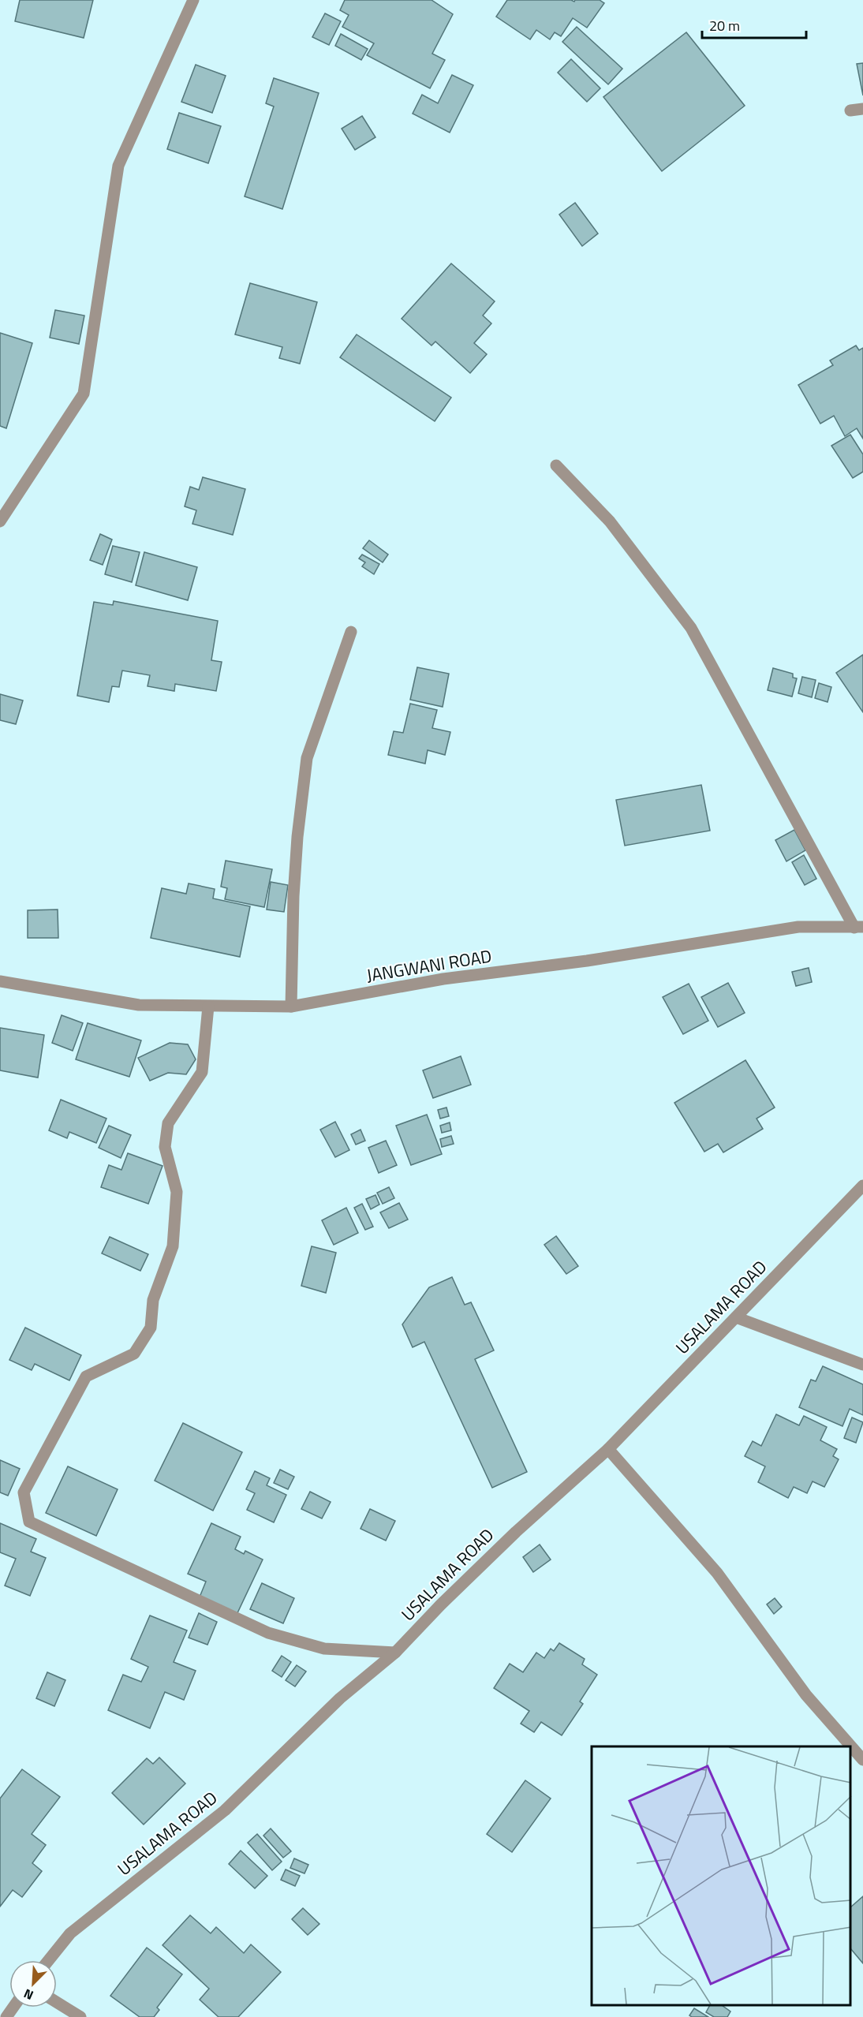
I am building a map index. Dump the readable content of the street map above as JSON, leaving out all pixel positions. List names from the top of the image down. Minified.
{"streets":{"street":["JANGWANI ROAD","USALAMA ROAD"]},"scale_bar":"20 m","north":"bottom left"}
